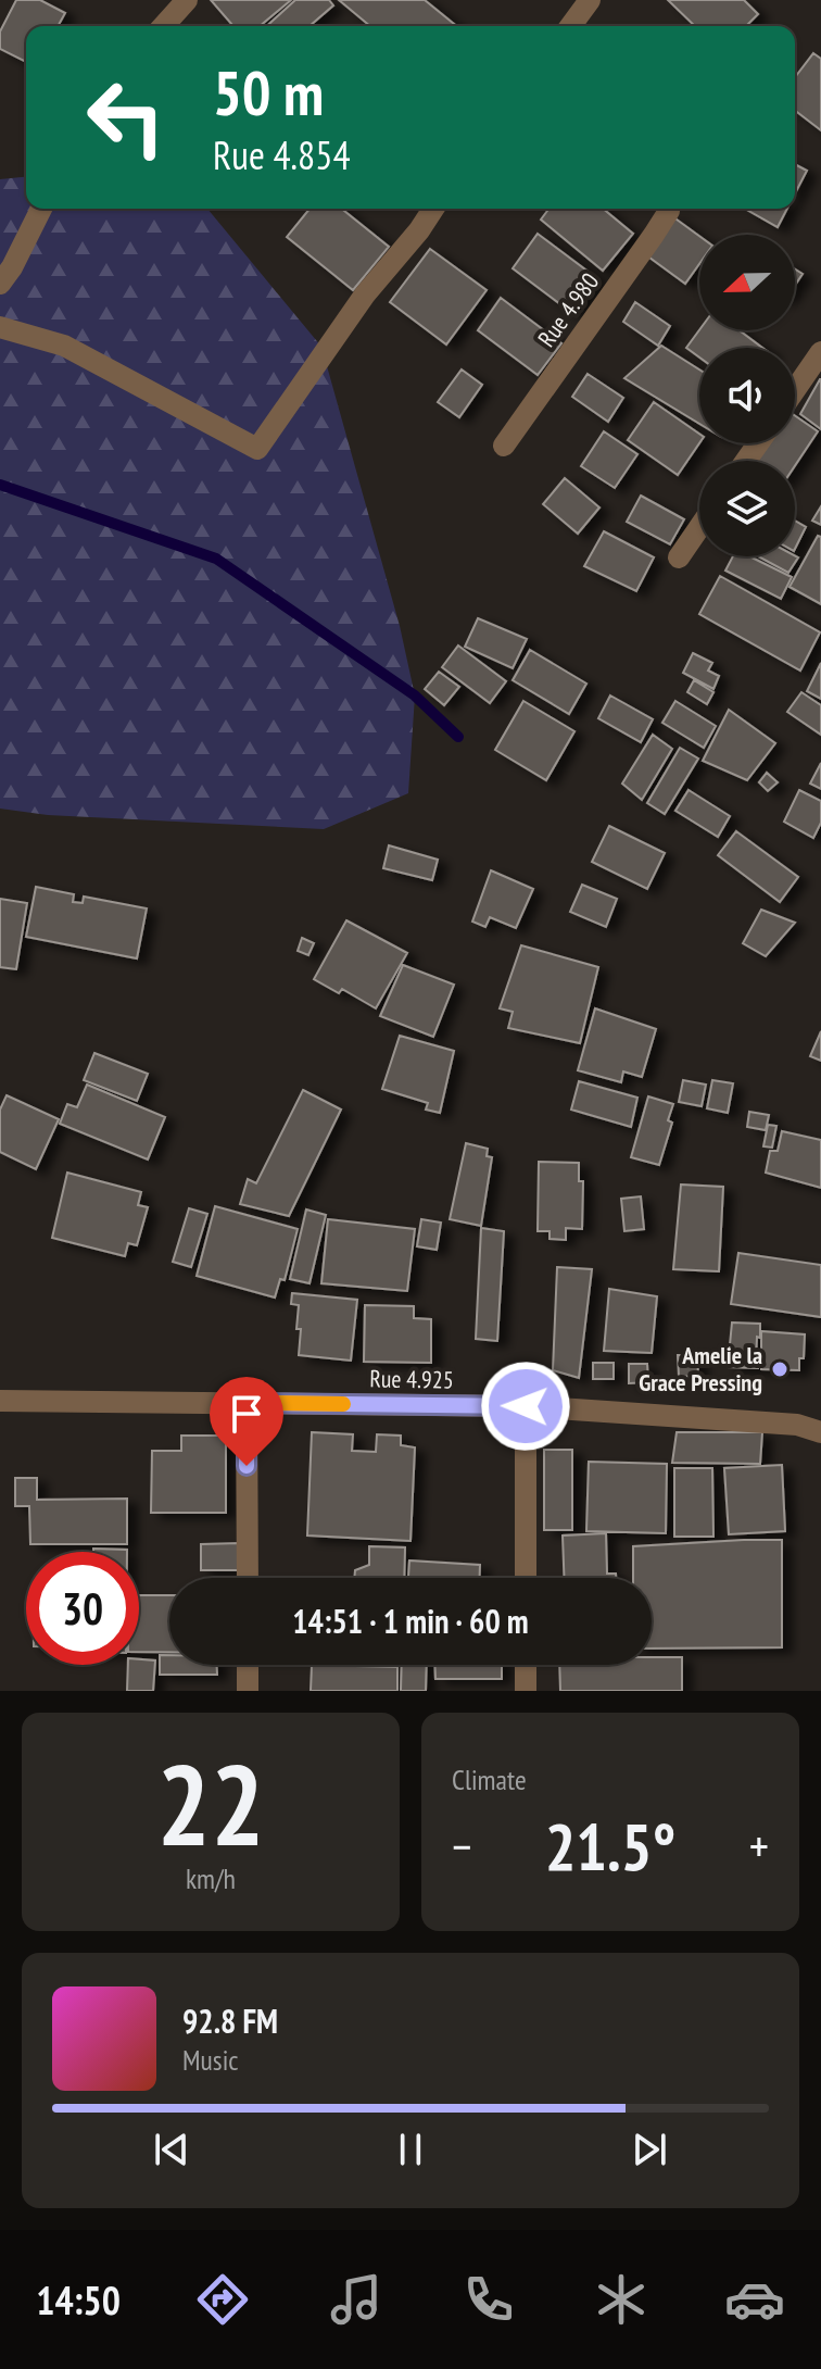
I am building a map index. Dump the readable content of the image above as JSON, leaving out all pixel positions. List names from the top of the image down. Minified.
{"streets":{"street":["Rue 4.980","Rue 4.925"]},"places":["Amelie la Grace Pressing"],"north":"left","page":{"turn":["50 m","Rue 4.854"],"limit":"30","trip":"14:51 · 1 min · 60 m","tile":[["22","km/h"],"Climate"],"heat":["−","21.5°","+"],"song":["92.8 FM","Music"],"tabs":"14:50"}}
